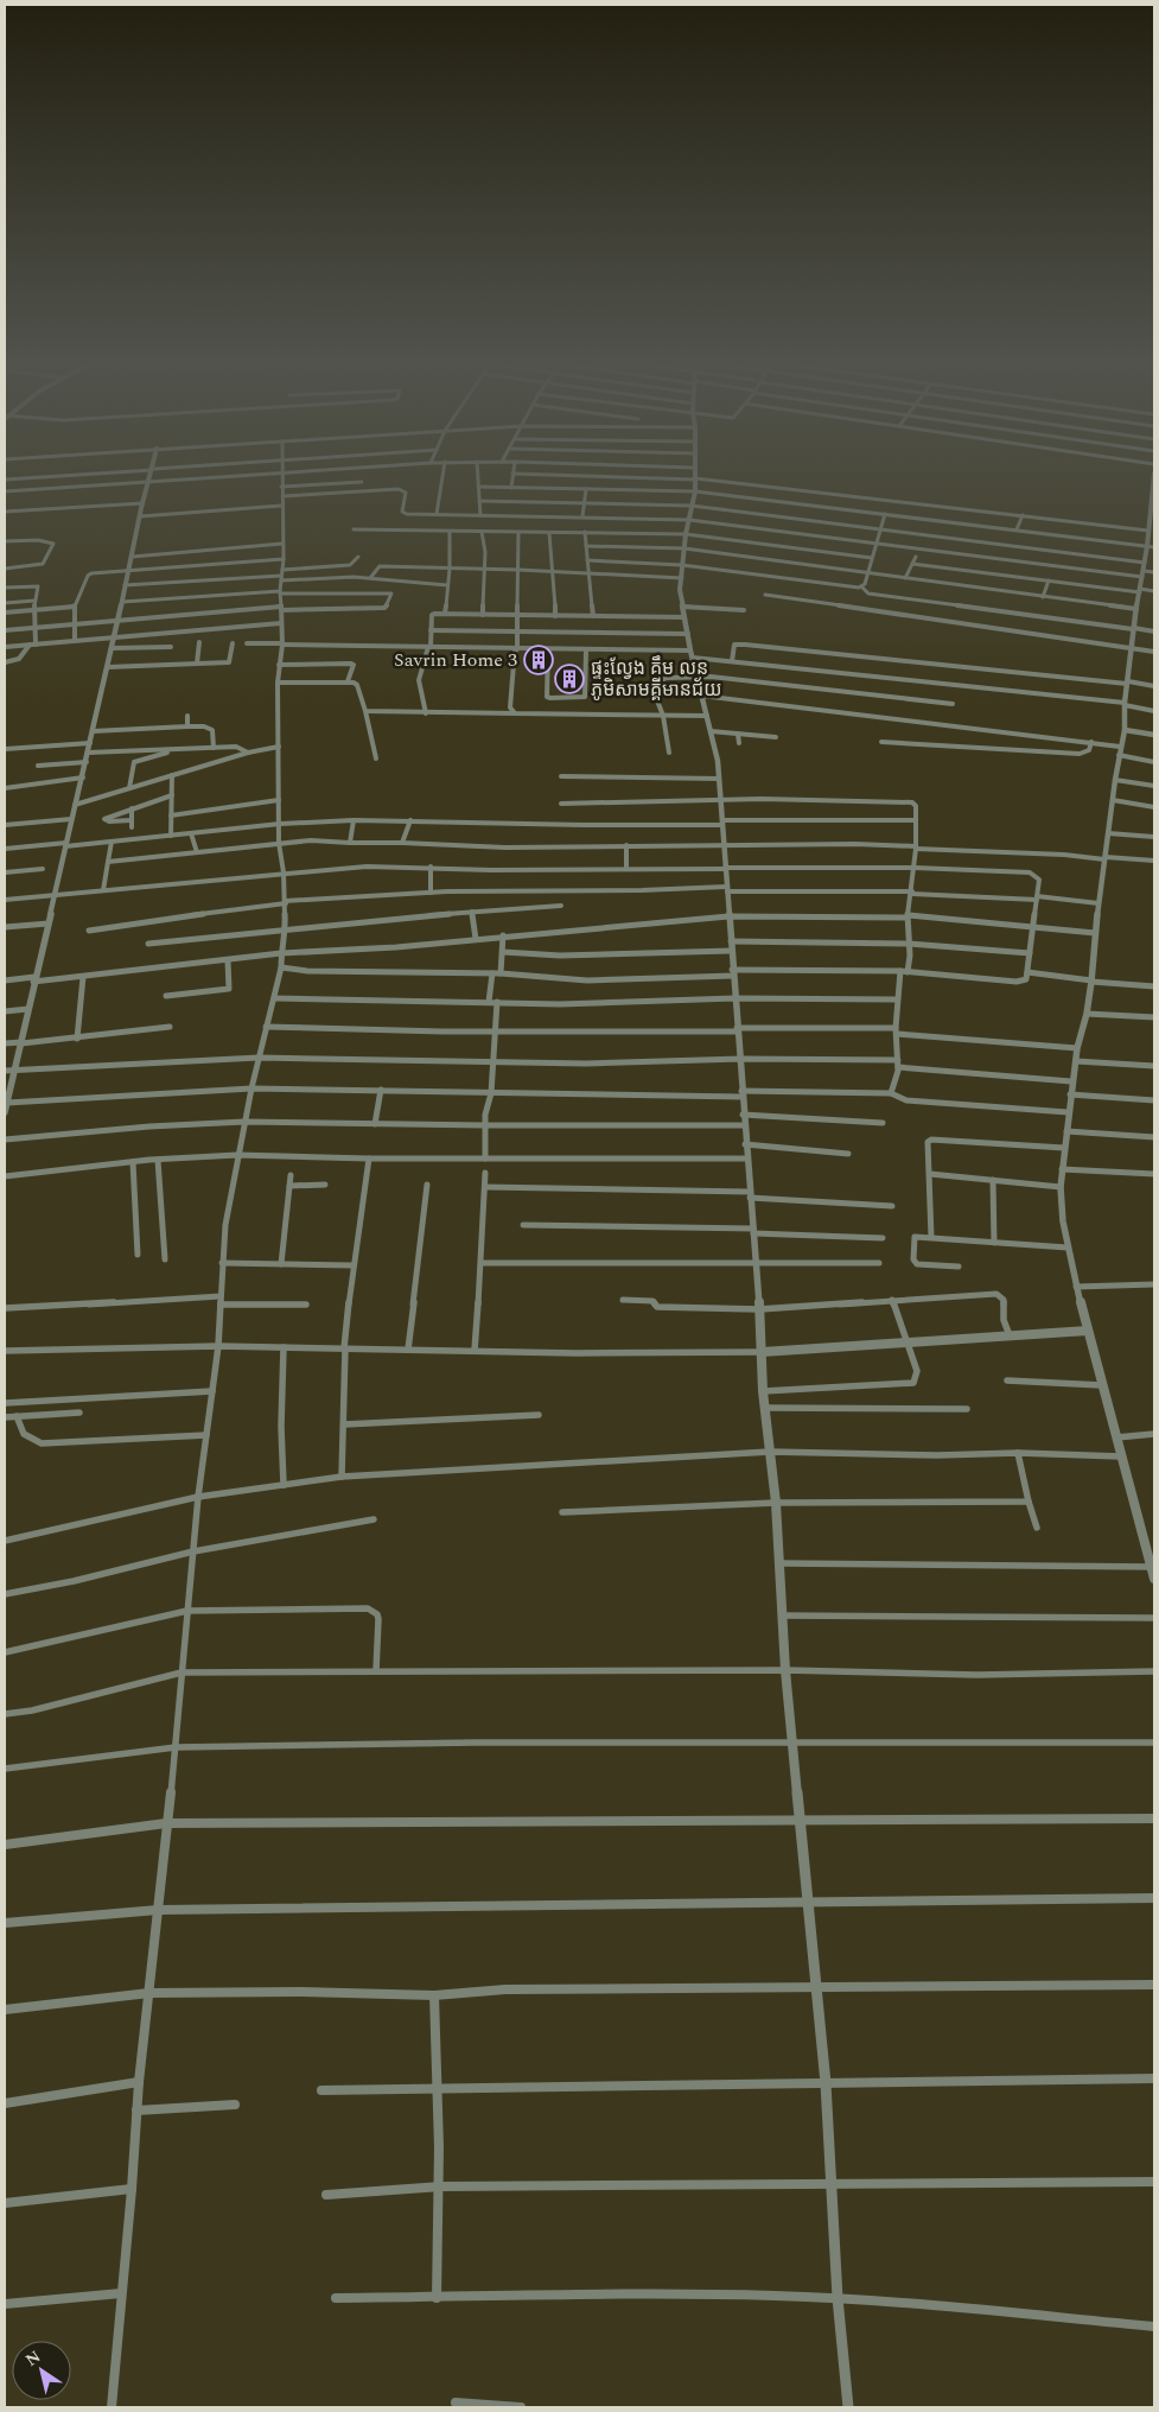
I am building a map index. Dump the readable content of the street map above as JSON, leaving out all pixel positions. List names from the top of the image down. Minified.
{"places":{"building":["Savrin Home 3","ផ្ទះល្វែង គឹម លន ភូមិសាមគ្គីមានជ័យ"]},"north":"top left"}
